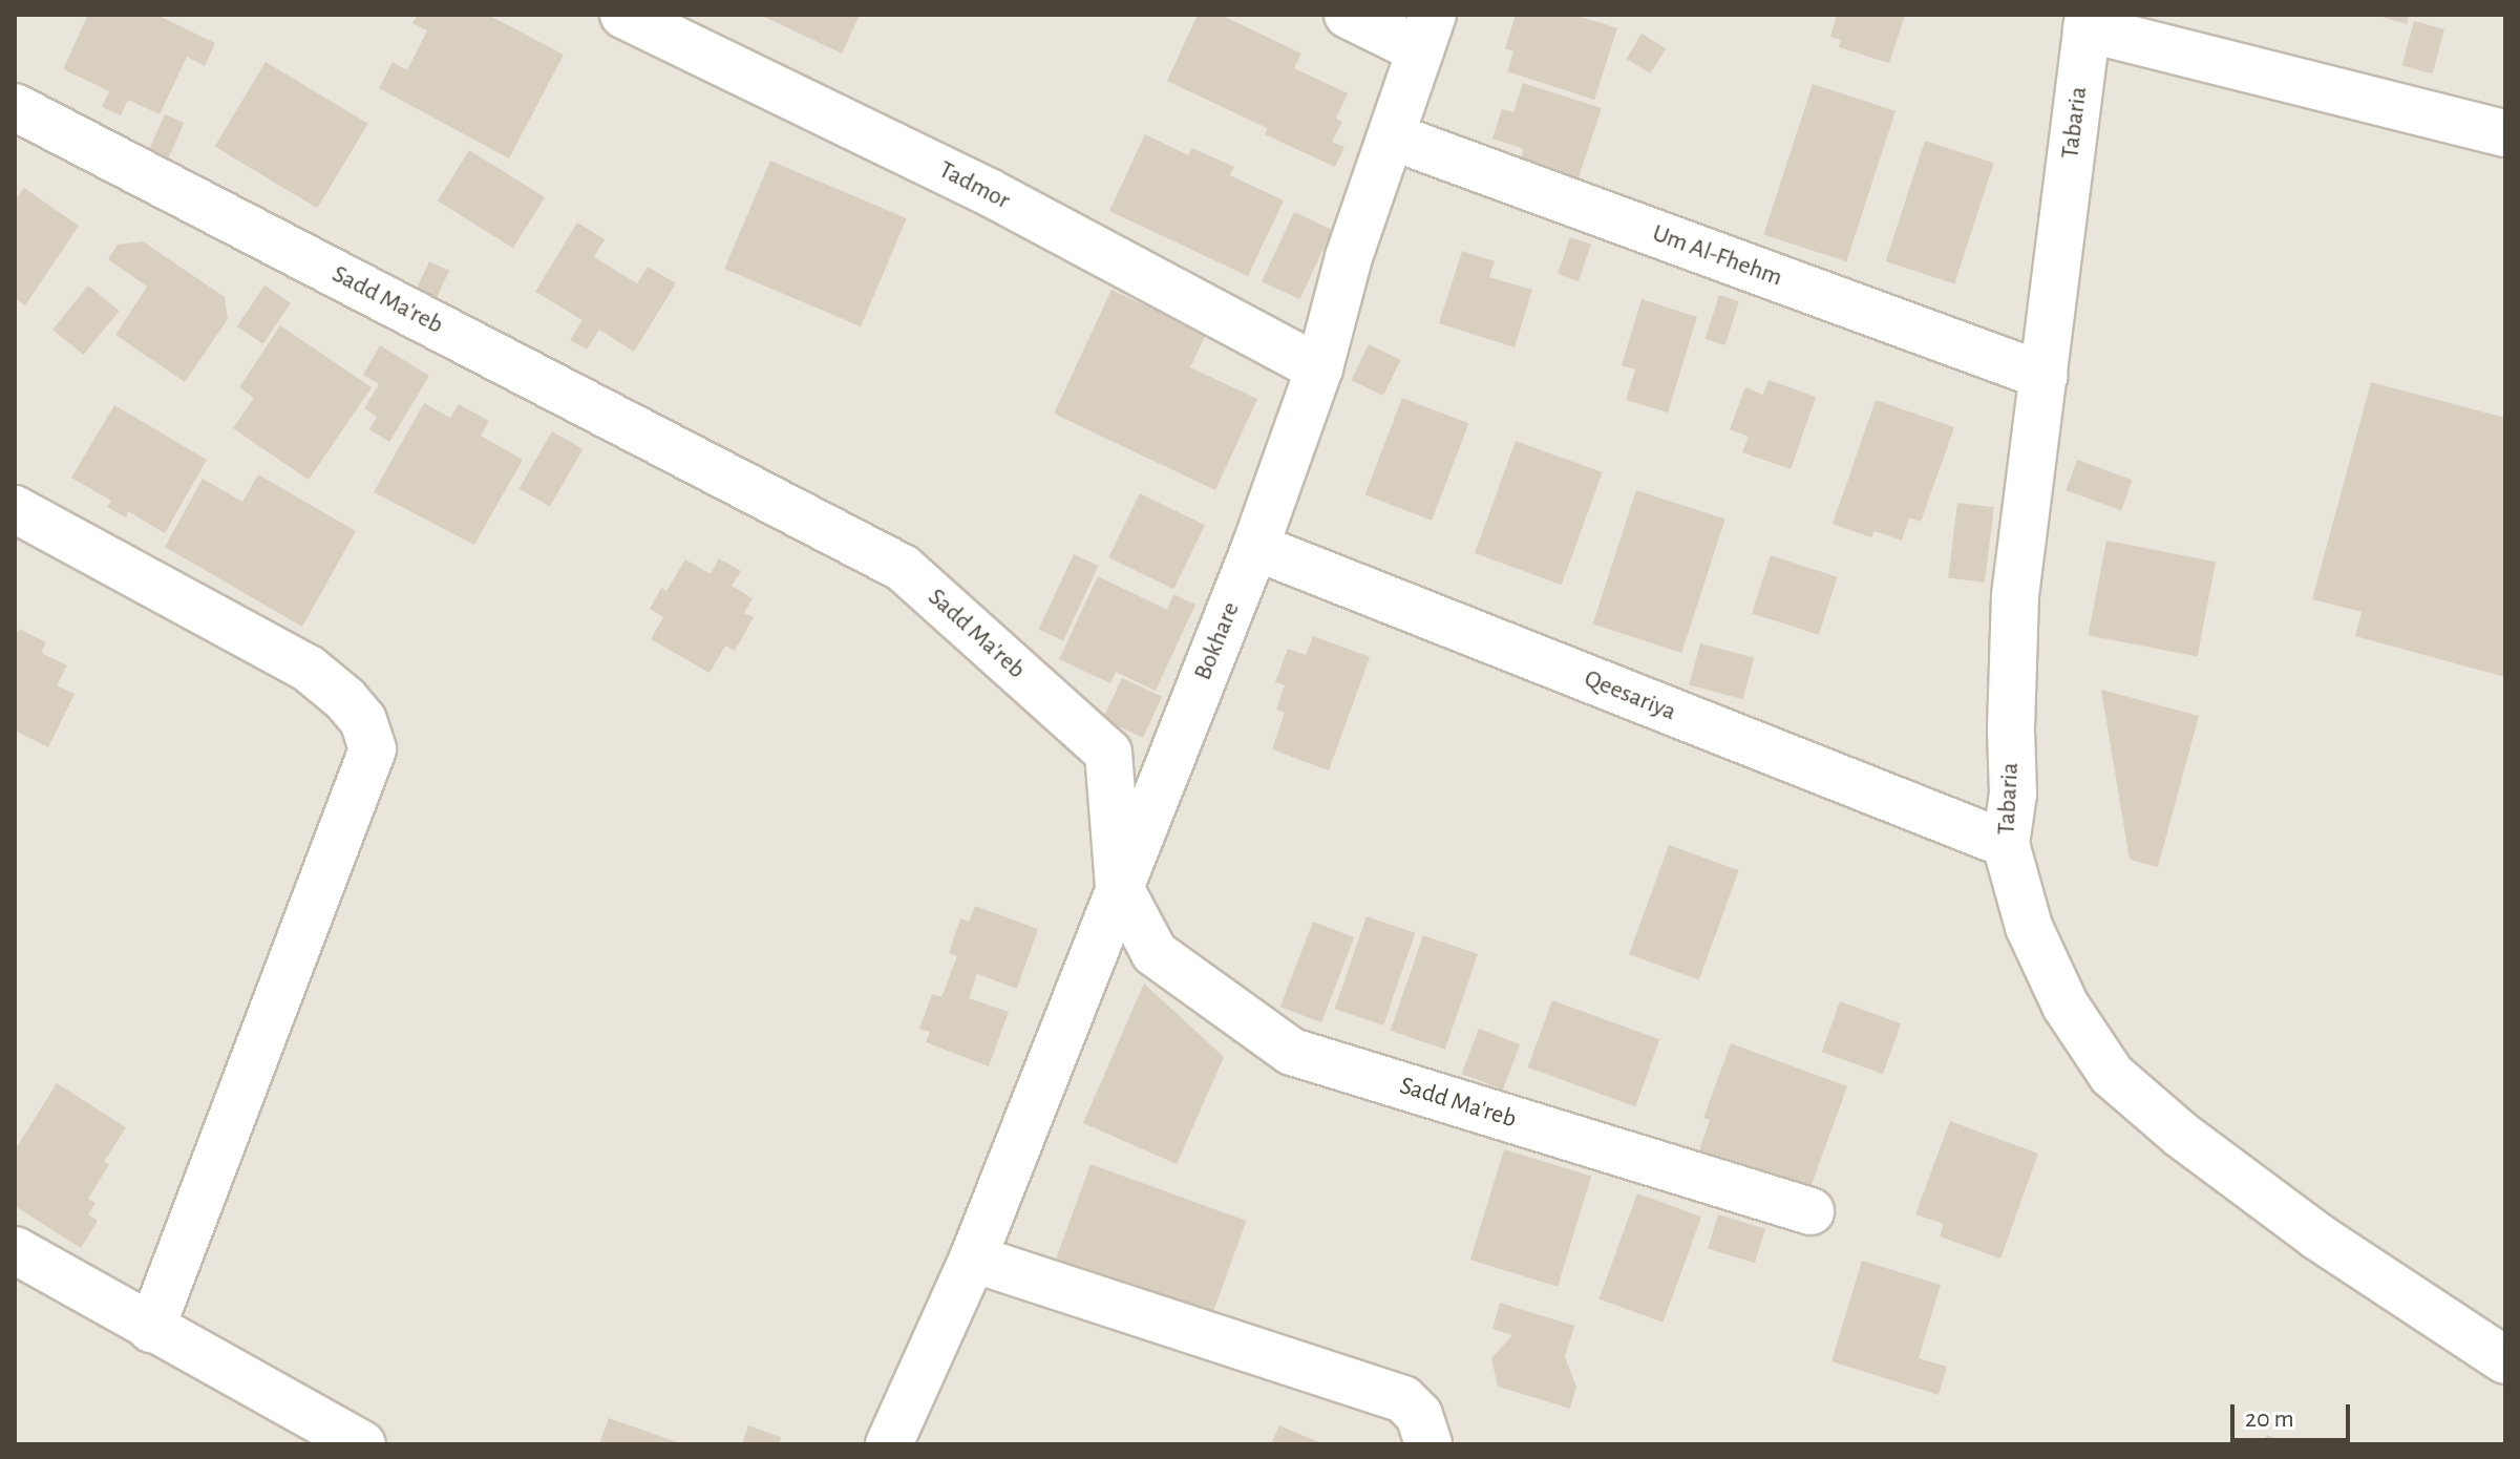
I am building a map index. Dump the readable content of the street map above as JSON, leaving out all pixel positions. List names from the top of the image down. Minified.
{"streets":{"street":["Tabaria","Tadmor","Um Al-Fhehm","Sadd Ma'reb","Bokhare","Qeesariya"]},"crossings":[["Tabaria","Um Al-Fhehm"],["Tabaria","Qeesariya"],["Tadmor","Bokhare"],["Um Al-Fhehm","Bokhare"],["Sadd Ma'reb","Bokhare"],["Bokhare","Qeesariya"]],"scale_bar":"20 m"}
